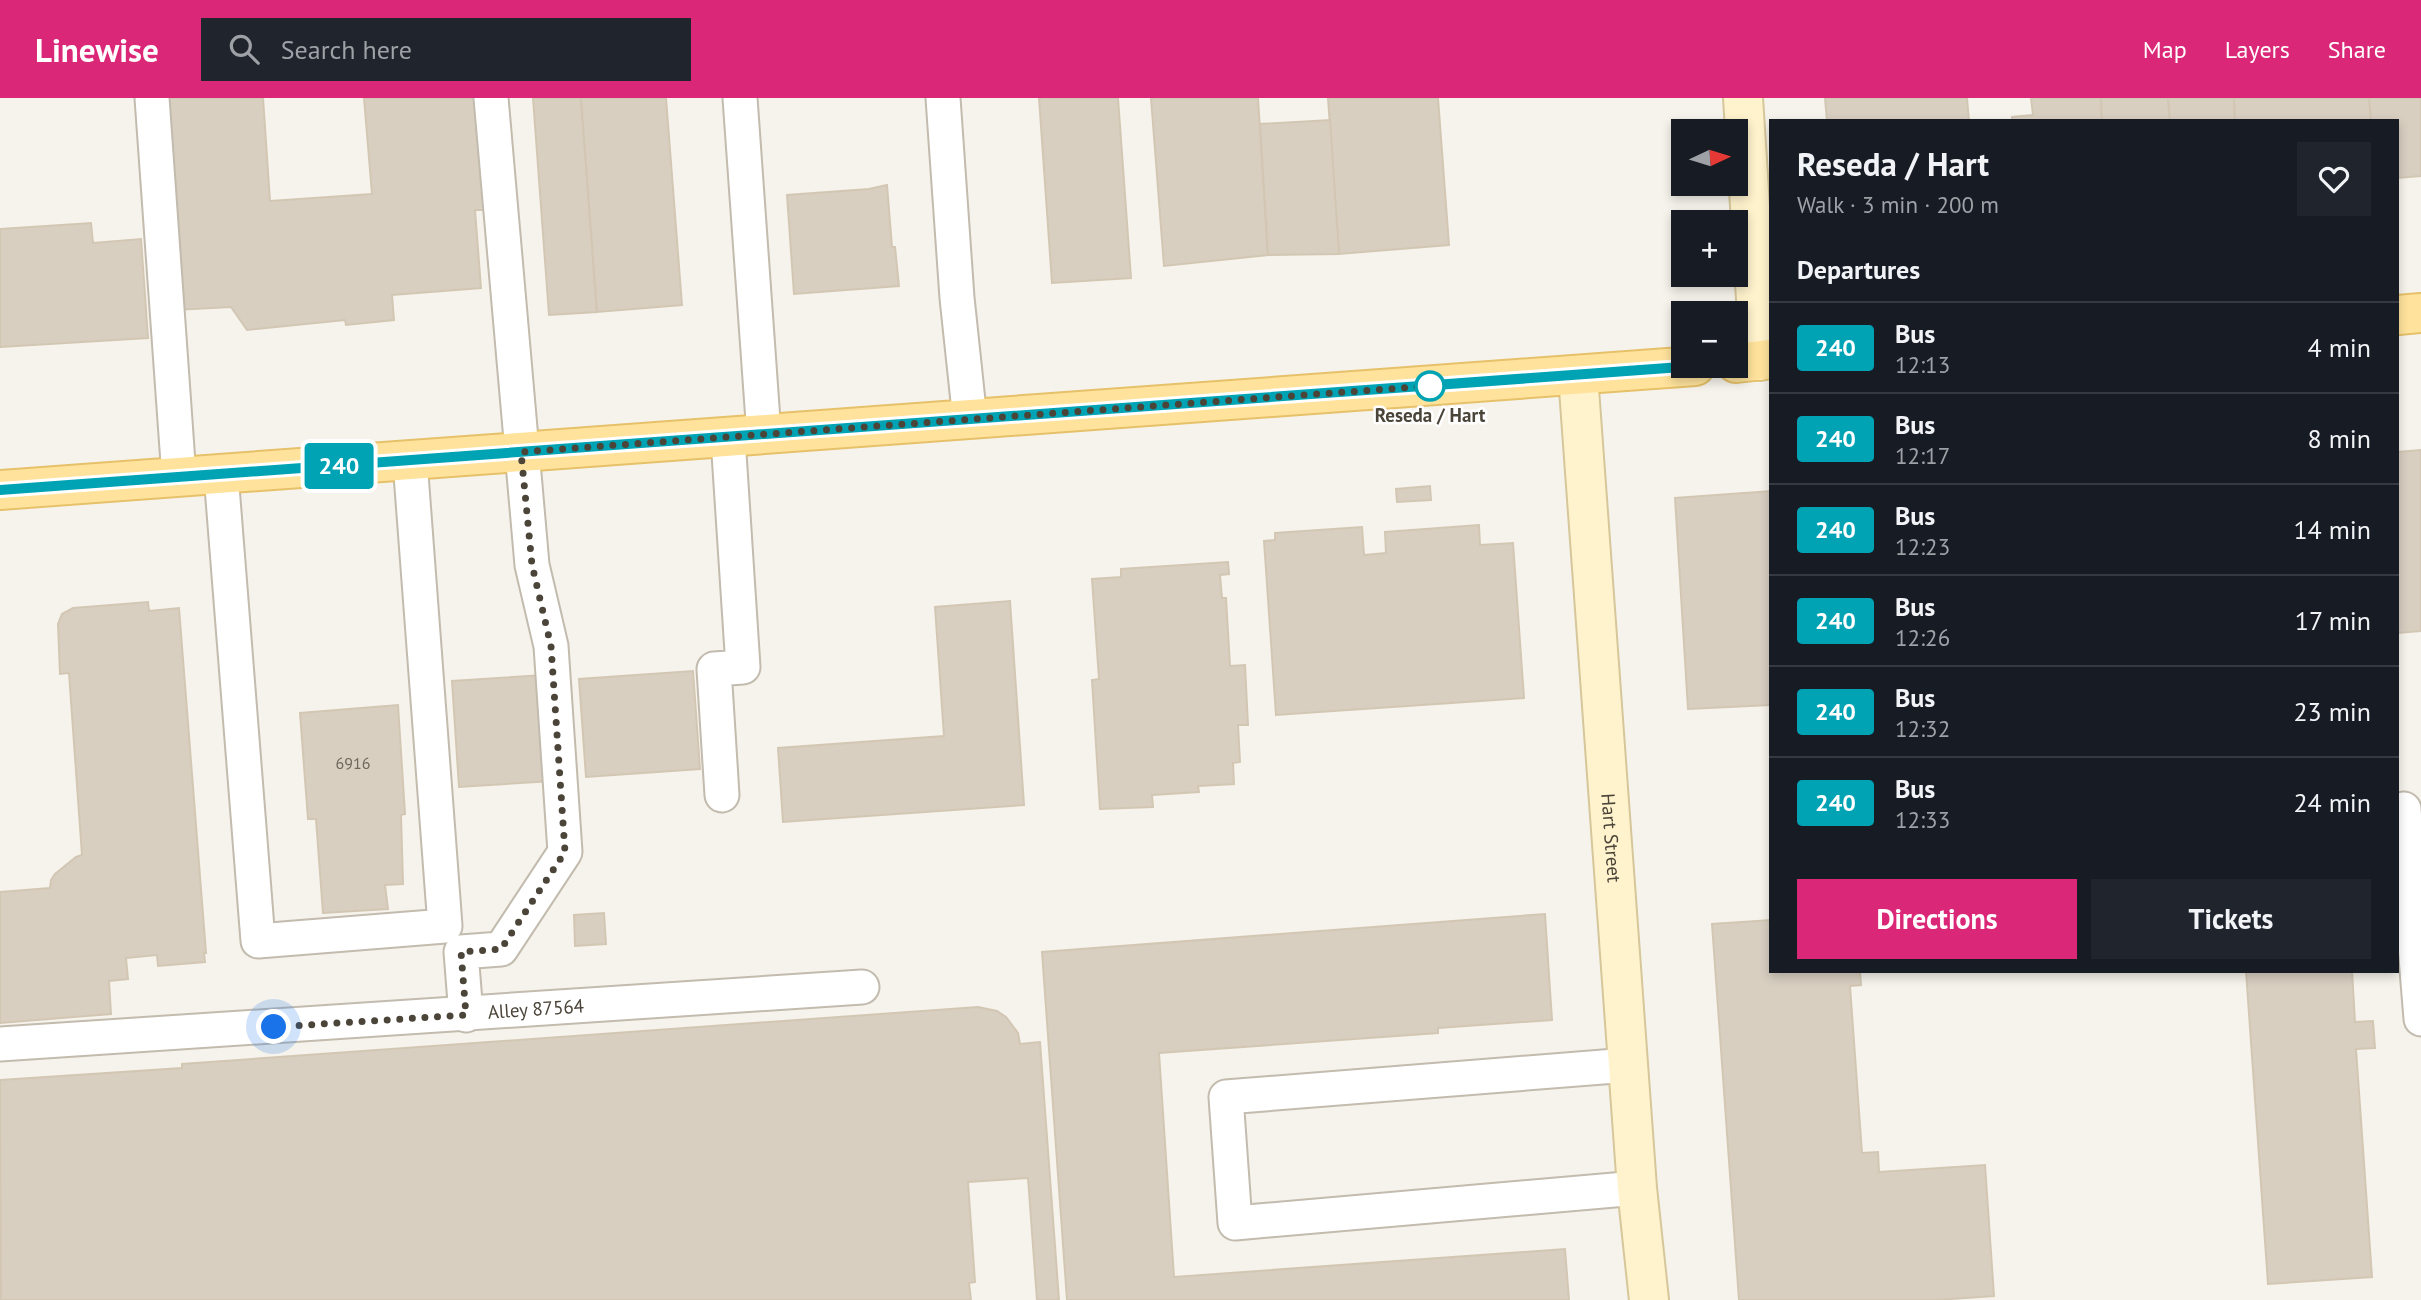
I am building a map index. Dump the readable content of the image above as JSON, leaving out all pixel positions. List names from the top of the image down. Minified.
{"streets":{"street":["Hart Street"],"lane":["Alley 87564"]},"places":["Reseda / Hart"],"lines":["bus line 240"],"house_numbers":["6916"],"north":"right","page":{"header":"Linewise","search":"Search here","nav":["Map","Layers","Share"],"on_map":"240","map_buttons":["+","−"],"heading":[["Reseda / Hart","Walk · 3 min · 200 m"],"Departures"],"list":[{"mark":"240","name":"Bus","note":"12:13","value":"4 min"},{"mark":"240","name":"Bus","note":"12:17","value":"8 min"},{"mark":"240","name":"Bus","note":"12:23","value":"14 min"},{"mark":"240","name":"Bus","note":"12:26","value":"17 min"},{"mark":"240","name":"Bus","note":"12:32","value":"23 min"},{"mark":"240","name":"Bus","note":"12:33","value":"24 min"}],"buttons":["Directions","Tickets"]}}
